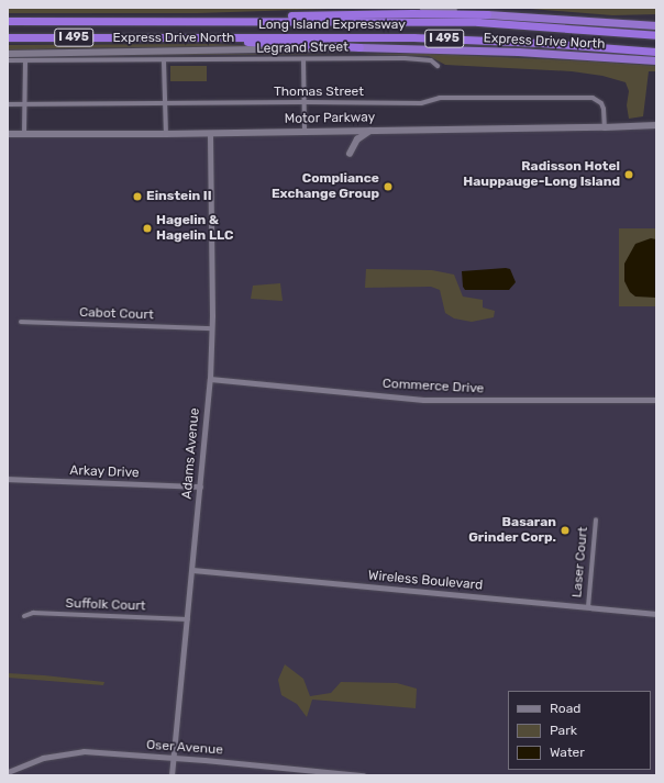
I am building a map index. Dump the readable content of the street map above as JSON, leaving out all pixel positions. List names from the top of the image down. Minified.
{"streets":{"highway":["Long Island Expressway","I 495","Express Drive North"],"main road":["Motor Parkway"],"street":["Legrand Street","Thomas Street","Cabot Court","Commerce Drive","Adams Avenue","Arkay Drive","Laser Court","Wireless Boulevard","Suffolk Court","Oser Avenue"]},"crossings":[["Thomas Street","Motor Parkway"],["Motor Parkway","Adams Avenue"],["Cabot Court","Adams Avenue"],["Commerce Drive","Adams Avenue"],["Adams Avenue","Arkay Drive"],["Adams Avenue","Wireless Boulevard"],["Adams Avenue","Suffolk Court"],["Adams Avenue","Oser Avenue"],["Laser Court","Wireless Boulevard"]],"places":["Radisson Hotel Hauppauge-Long Island","Compliance Exchange Group","Einstein II","Hagelin & Hagelin LLC","Basaran Grinder Corp."],"legend":["Road","Park","Water"]}
